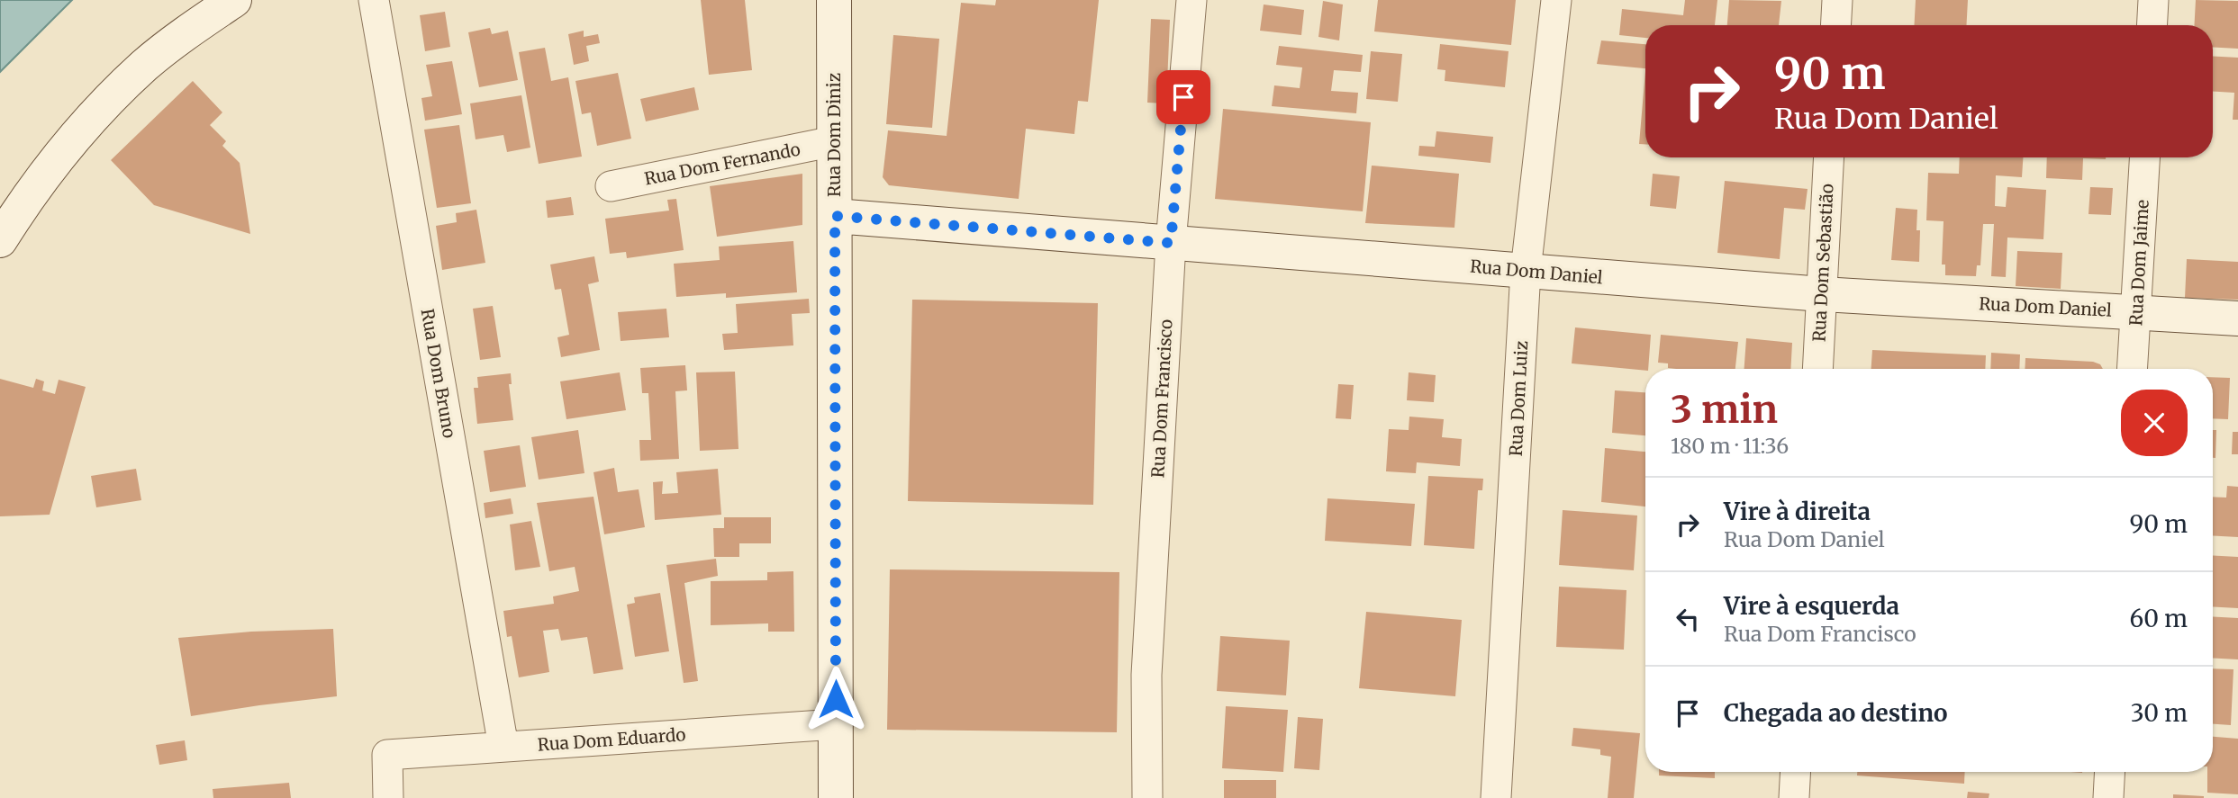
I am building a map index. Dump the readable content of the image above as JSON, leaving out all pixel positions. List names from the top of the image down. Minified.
{"streets":{"street":["Rua Dom Diniz","Rua Dom Fernando","Rua Dom Sebastião","Rua Dom Jaime","Rua Dom Daniel","Rua Dom Bruno","Rua Dom Francisco","Rua Dom Luiz","Rua Dom Eduardo"]},"crossings":[["Rua Dom Diniz","Rua Dom Fernando"],["Rua Dom Diniz","Rua Dom Daniel"],["Rua Dom Diniz","Rua Dom Eduardo"],["Rua Dom Sebastião","Rua Dom Daniel"],["Rua Dom Jaime","Rua Dom Daniel"],["Rua Dom Daniel","Rua Dom Francisco"],["Rua Dom Daniel","Rua Dom Luiz"],["Rua Dom Bruno","Rua Dom Eduardo"]],"page":{"turn":["90 m","Rua Dom Daniel"],"heading":["3 min","180 m · 11:36"],"list":[{"name":"Vire à direita","note":"Rua Dom Daniel","value":"90 m"},{"name":"Vire à esquerda","note":"Rua Dom Francisco","value":"60 m"},{"name":"Chegada ao destino","value":"30 m"}]}}
